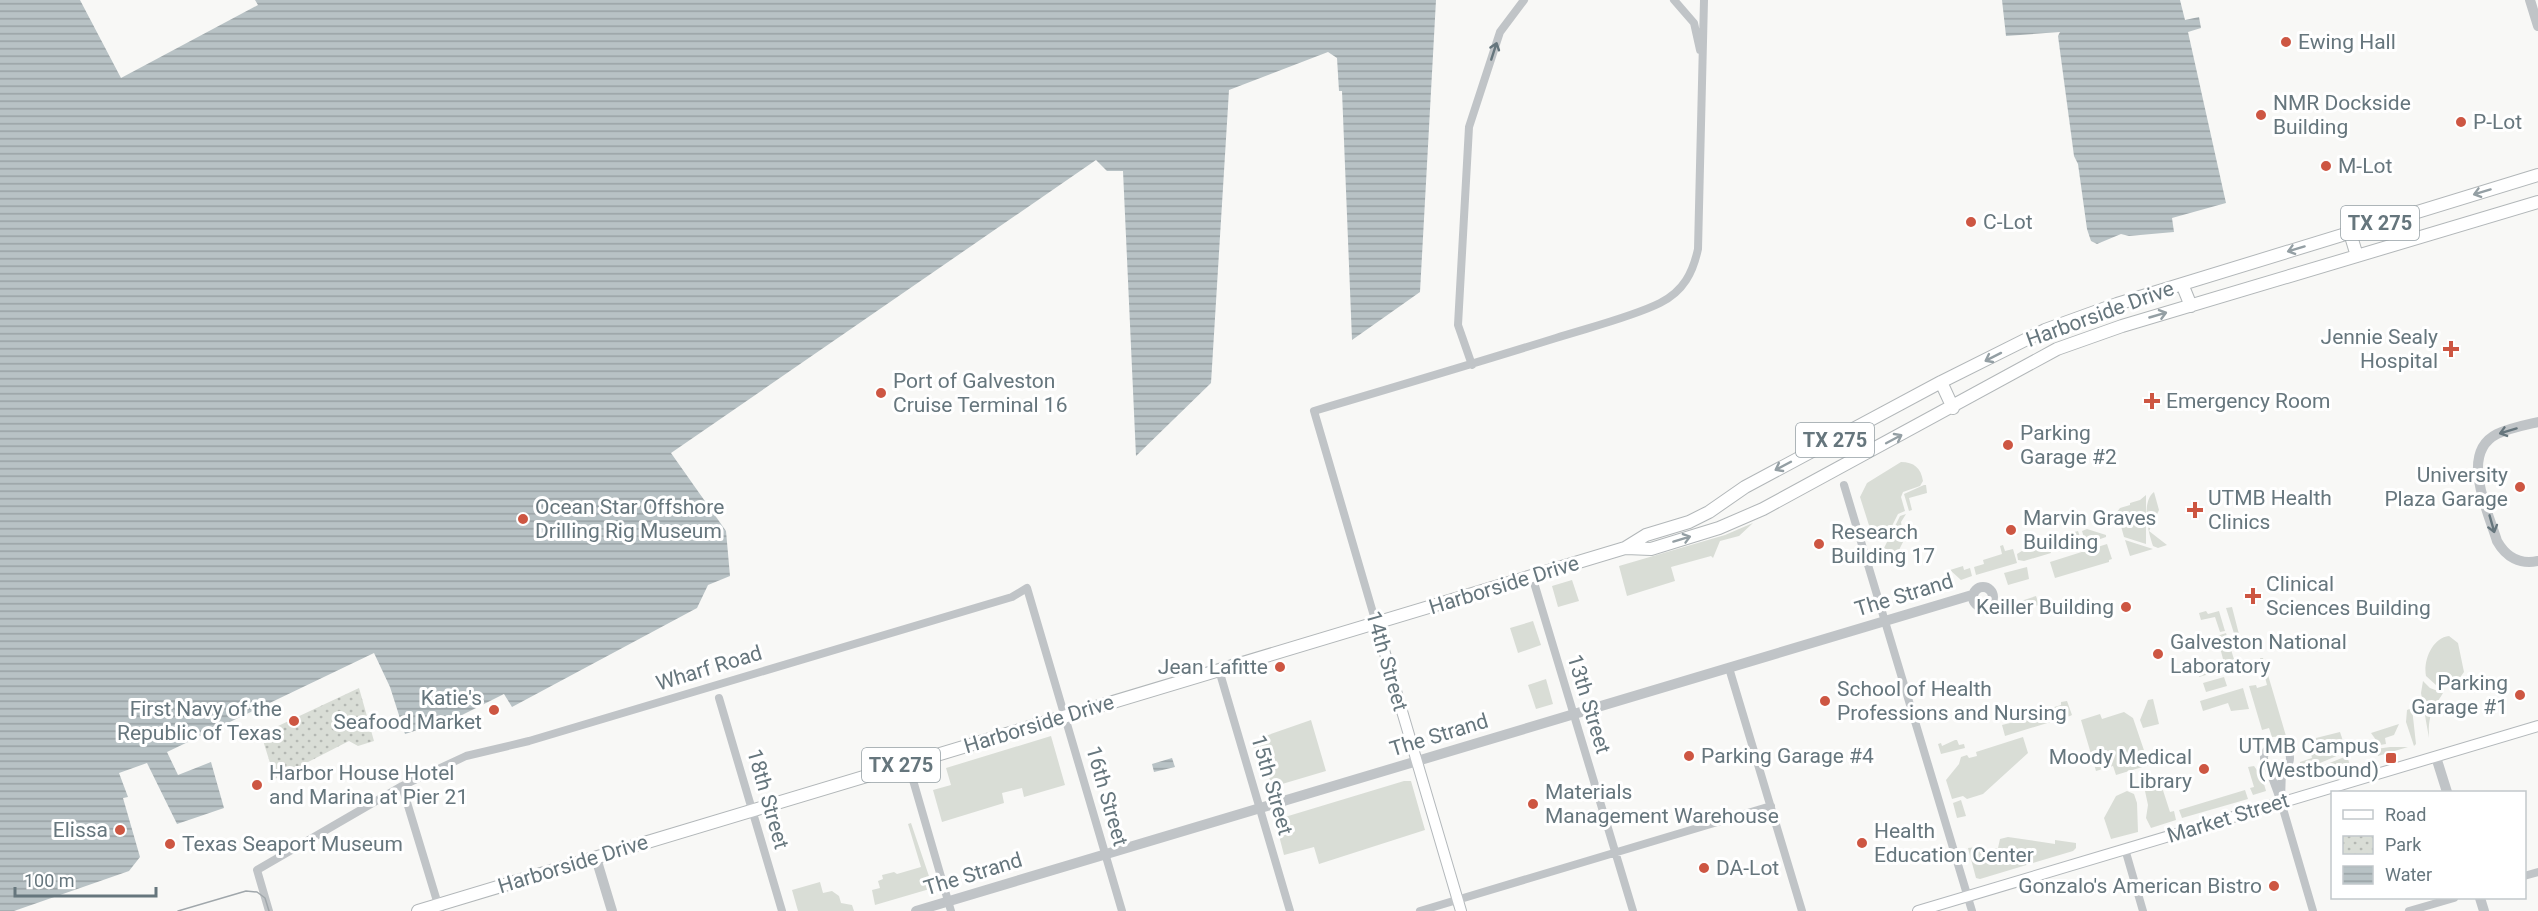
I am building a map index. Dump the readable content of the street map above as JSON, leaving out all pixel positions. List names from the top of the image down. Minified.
{"streets":{"main road":["TX 275","Harborside Drive","14th Street","Market Street"],"street":["The Strand","Wharf Road","13th Street","15th Street","16th Street","18th Street"]},"crossings":[["Harborside Drive","14th Street"],["Harborside Drive","13th Street"],["Harborside Drive","15th Street"],["Harborside Drive","16th Street"],["Harborside Drive","18th Street"],["The Strand","14th Street"],["The Strand","13th Street"],["The Strand","15th Street"],["The Strand","16th Street"],["Wharf Road","16th Street"]],"places":{"other":["Ewing Hall","NMR Dockside Building","P-Lot","M-Lot","C-Lot","Port of Galveston Cruise Terminal 16","Parking Garage #2","University Plaza Garage","Ocean Star Offshore Drilling Rig Museum","Marvin Graves Building","Research Building 17","Keiller Building","Galveston National Laboratory","Jean Lafitte","Parking Garage #1","School of Health Professions and Nursing","Katie's Seafood Market","First Navy of the Republic of Texas","Parking Garage #4","Moody Medical Library","Harbor House Hotel and Marina at Pier 21","Materials Management Warehouse","Elissa","Health Education Center","Texas Seaport Museum","DA-Lot","Gonzalo's American Bistro"],"health":["Jennie Sealy Hospital","Emergency Room","UTMB Health Clinics","Clinical Sciences Building"],"transit":["UTMB Campus (Westbound)"]},"legend":["Road","Park","Water"],"scale_bar":"100 m"}
